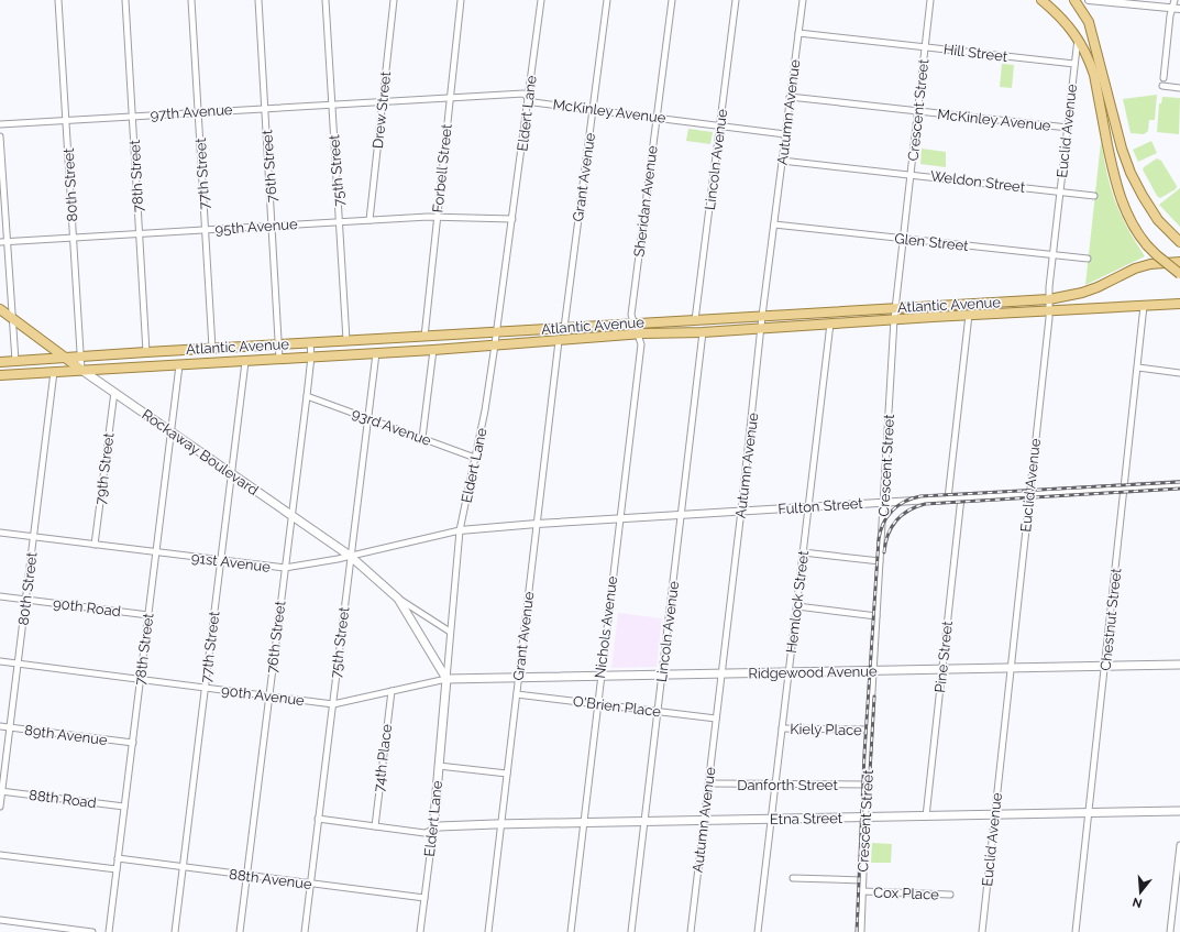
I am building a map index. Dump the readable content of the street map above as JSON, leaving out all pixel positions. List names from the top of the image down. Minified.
{"streets":{"main road":["Eldert Lane","Atlantic Avenue","Rockaway Boulevard","Ridgewood Avenue","Etna Street"],"street":["Hill Street","Drew Street","Crescent Street","McKinley Avenue","97th Avenue","Autumn Avenue","Euclid Avenue","Lincoln Avenue","76th Street","Forbell Street","75th Street","77th Street","78th Street","Grant Avenue","Weldon Street","80th Street","Sheridan Avenue","95th Avenue","Glen Street","93rd Avenue","79th Street","Fulton Street","91st Avenue","Hemlock Street","90th Road","Chestnut Street","Nichols Avenue","Pine Street","90th Avenue","O'Brien Place","Kiely Place","89th Avenue","74th Place","Danforth Street","88th Road","88th Avenue","Cox Place"]},"crossings":[["Hill Street","Crescent Street"],["Hill Street","Autumn Avenue"],["Hill Street","Euclid Avenue"],["Drew Street","McKinley Avenue"],["Drew Street","97th Avenue"],["Drew Street","95th Avenue"],["Crescent Street","McKinley Avenue"],["Crescent Street","Weldon Street"],["Crescent Street","Glen Street"],["Crescent Street","Atlantic Avenue"],["Crescent Street","Fulton Street"],["Crescent Street","Ridgewood Avenue"],["Crescent Street","Kiely Place"],["Crescent Street","Danforth Street"],["Crescent Street","Etna Street"],["Crescent Street","Cox Place"],["McKinley Avenue","97th Avenue"],["McKinley Avenue","Autumn Avenue"],["McKinley Avenue","Eldert Lane"],["McKinley Avenue","Euclid Avenue"],["McKinley Avenue","Lincoln Avenue"],["McKinley Avenue","Forbell Street"],["McKinley Avenue","Grant Avenue"],["McKinley Avenue","Sheridan Avenue"],["97th Avenue","76th Street"],["97th Avenue","75th Street"],["97th Avenue","77th Street"],["97th Avenue","78th Street"],["97th Avenue","80th Street"],["Autumn Avenue","Weldon Street"],["Autumn Avenue","Glen Street"],["Autumn Avenue","Atlantic Avenue"],["Autumn Avenue","Fulton Street"],["Autumn Avenue","Ridgewood Avenue"],["Autumn Avenue","O'Brien Place"],["Autumn Avenue","Danforth Street"],["Autumn Avenue","Etna Street"],["Eldert Lane","95th Avenue"],["Eldert Lane","Atlantic Avenue"],["Eldert Lane","93rd Avenue"],["Eldert Lane","Rockaway Boulevard"],["Eldert Lane","Fulton Street"],["Eldert Lane","91st Avenue"],["Eldert Lane","Ridgewood Avenue"],["Eldert Lane","90th Avenue"],["Eldert Lane","Etna Street"],["Eldert Lane","88th Avenue"],["Euclid Avenue","Weldon Street"],["Euclid Avenue","Glen Street"],["Euclid Avenue","Atlantic Avenue"],["Euclid Avenue","Fulton Street"],["Euclid Avenue","Ridgewood Avenue"],["Euclid Avenue","Etna Street"],["Lincoln Avenue","Atlantic Avenue"],["Lincoln Avenue","Fulton Street"],["Lincoln Avenue","Ridgewood Avenue"],["Lincoln Avenue","O'Brien Place"],["Lincoln Avenue","Etna Street"],["76th Street","95th Avenue"],["76th Street","Atlantic Avenue"],["76th Street","93rd Avenue"],["76th Street","Rockaway Boulevard"],["76th Street","91st Avenue"],["76th Street","90th Avenue"],["76th Street","88th Avenue"],["Forbell Street","95th Avenue"],["Forbell Street","Atlantic Avenue"],["75th Street","95th Avenue"],["75th Street","Atlantic Avenue"],["75th Street","93rd Avenue"],["75th Street","Rockaway Boulevard"],["75th Street","91st Avenue"],["75th Street","90th Avenue"],["75th Street","88th Avenue"],["77th Street","95th Avenue"],["77th Street","Atlantic Avenue"],["77th Street","Rockaway Boulevard"],["77th Street","91st Avenue"],["77th Street","90th Avenue"],["77th Street","88th Avenue"],["78th Street","95th Avenue"],["78th Street","Atlantic Avenue"],["78th Street","Rockaway Boulevard"],["78th Street","91st Avenue"],["78th Street","90th Road"],["78th Street","90th Avenue"],["78th Street","89th Avenue"],["78th Street","88th Road"],["78th Street","88th Avenue"],["Grant Avenue","Atlantic Avenue"],["Grant Avenue","Fulton Street"],["Grant Avenue","Ridgewood Avenue"],["Grant Avenue","O'Brien Place"],["Grant Avenue","Etna Street"],["80th Street","95th Avenue"],["80th Street","Atlantic Avenue"],["80th Street","Rockaway Boulevard"],["80th Street","91st Avenue"],["80th Street","90th Road"],["80th Street","90th Avenue"],["80th Street","89th Avenue"],["80th Street","88th Road"],["Sheridan Avenue","Atlantic Avenue"],["Sheridan Avenue","Nichols Avenue"],["Atlantic Avenue","Rockaway Boulevard"],["Atlantic Avenue","Hemlock Street"],["Atlantic Avenue","Chestnut Street"],["Atlantic Avenue","Nichols Avenue"],["Rockaway Boulevard","79th Street"],["Rockaway Boulevard","91st Avenue"],["Rockaway Boulevard","Ridgewood Avenue"],["Rockaway Boulevard","90th Avenue"],["79th Street","91st Avenue"],["Fulton Street","91st Avenue"],["Fulton Street","Hemlock Street"],["Fulton Street","Chestnut Street"],["Fulton Street","Nichols Avenue"],["Fulton Street","Pine Street"],["Hemlock Street","Ridgewood Avenue"],["Hemlock Street","Kiely Place"],["Hemlock Street","Danforth Street"],["Hemlock Street","Etna Street"],["Chestnut Street","Ridgewood Avenue"],["Chestnut Street","Etna Street"],["Nichols Avenue","Ridgewood Avenue"],["Nichols Avenue","O'Brien Place"],["Nichols Avenue","Etna Street"],["Pine Street","Ridgewood Avenue"],["Pine Street","Etna Street"],["Ridgewood Avenue","90th Avenue"],["90th Avenue","74th Place"]],"north":"bottom"}
